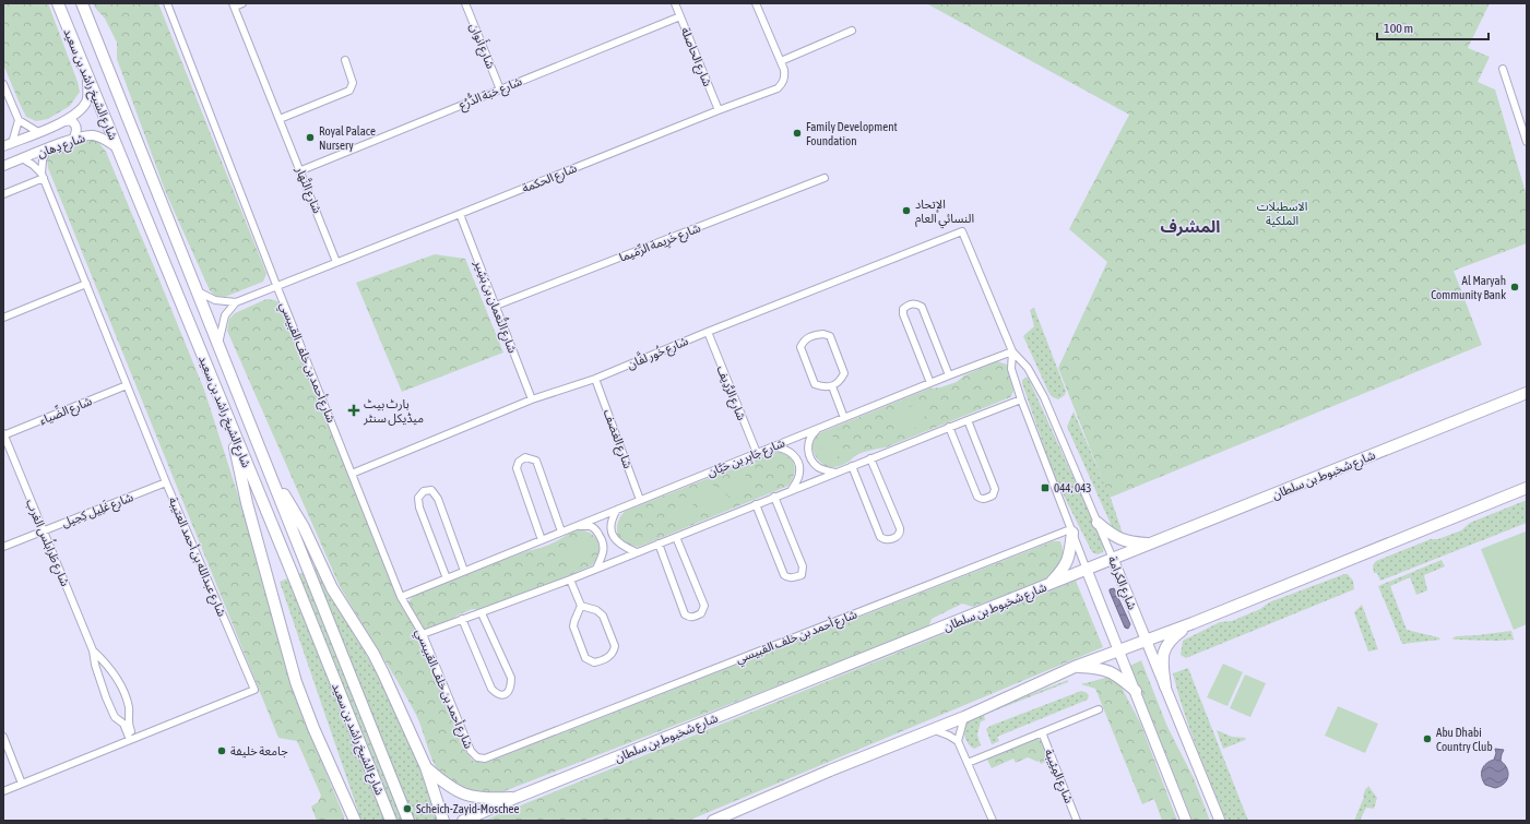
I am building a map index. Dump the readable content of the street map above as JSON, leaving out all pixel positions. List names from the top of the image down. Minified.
{"streets":{"main road":["شارع الشيخ راشد بن سعيد","شارع شخبوط بن سلطان","شارع الكرامة"],"street":["شارع أَنوان","شارع الحاصلة","شارع خبَة الدُّرُع","شارع دِهان","شارع الحكمة","شارع النَّهار","شارع خَرِيمة الرِّمَيما","شارع النُّعمان بن بَشِير","شارع خُور لفَّان","شارع أحمد بن خلف القبيسي","شارع الرَّدِيف","شارع الضِّياء","شارع الغضف","شارع جَابِر بن حَيَّان","شارع غَلِيل كِحِيل","شارع طَرابلُس الغرب","شارع عبدالله بن أحمد العتيبة","شارع المِثِيبة"]},"crossings":[["شارع أَنوان","شارع خبَة الدُّرُع"],["شارع الحاصلة","شارع خبَة الدُّرُع"],["شارع الحاصلة","شارع الحكمة"],["شارع الشيخ راشد بن سعيد","شارع دِهان"],["شارع الشيخ راشد بن سعيد","شارع الحكمة"],["شارع خبَة الدُّرُع","شارع النَّهار"],["شارع دِهان","شارع عبدالله بن أحمد العتيبة"],["شارع الحكمة","شارع النَّهار"],["شارع الحكمة","شارع النُّعمان بن بَشِير"],["شارع الحكمة","شارع أحمد بن خلف القبيسي"],["شارع خَرِيمة الرِّمَيما","شارع النُّعمان بن بَشِير"],["شارع النُّعمان بن بَشِير","شارع خُور لفَّان"],["شارع خُور لفَّان","شارع أحمد بن خلف القبيسي"],["شارع خُور لفَّان","شارع الرَّدِيف"],["شارع خُور لفَّان","شارع الغضف"],["شارع خُور لفَّان","شارع الكرامة"],["شارع أحمد بن خلف القبيسي","شارع جَابِر بن حَيَّان"],["شارع أحمد بن خلف القبيسي","شارع الكرامة"],["شارع الرَّدِيف","شارع جَابِر بن حَيَّان"],["شارع الضِّياء","شارع طَرابلُس الغرب"],["شارع الضِّياء","شارع عبدالله بن أحمد العتيبة"],["شارع الغضف","شارع جَابِر بن حَيَّان"],["شارع جَابِر بن حَيَّان","شارع الكرامة"],["شارع شخبوط بن سلطان","شارع الكرامة"],["شارع غَلِيل كِحِيل","شارع طَرابلُس الغرب"],["شارع غَلِيل كِحِيل","شارع عبدالله بن أحمد العتيبة"],["شارع طَرابلُس الغرب","شارع عبدالله بن أحمد العتيبة"]],"districts":["المشرف"],"parks":["الاسطبلات الملكية"],"places":{"other":["Family Development Foundation","Royal Palace Nursery","الإتحاد النسائي العام","Al Maryah Community Bank","Abu Dhabi Country Club","جامعة خليفة","Scheich-Zayid-Moschee"],"health":["ہارٹ بیٹ میڈیکل سنٹر"],"transit":["044, 043"]},"scale_bar":"100 m"}
